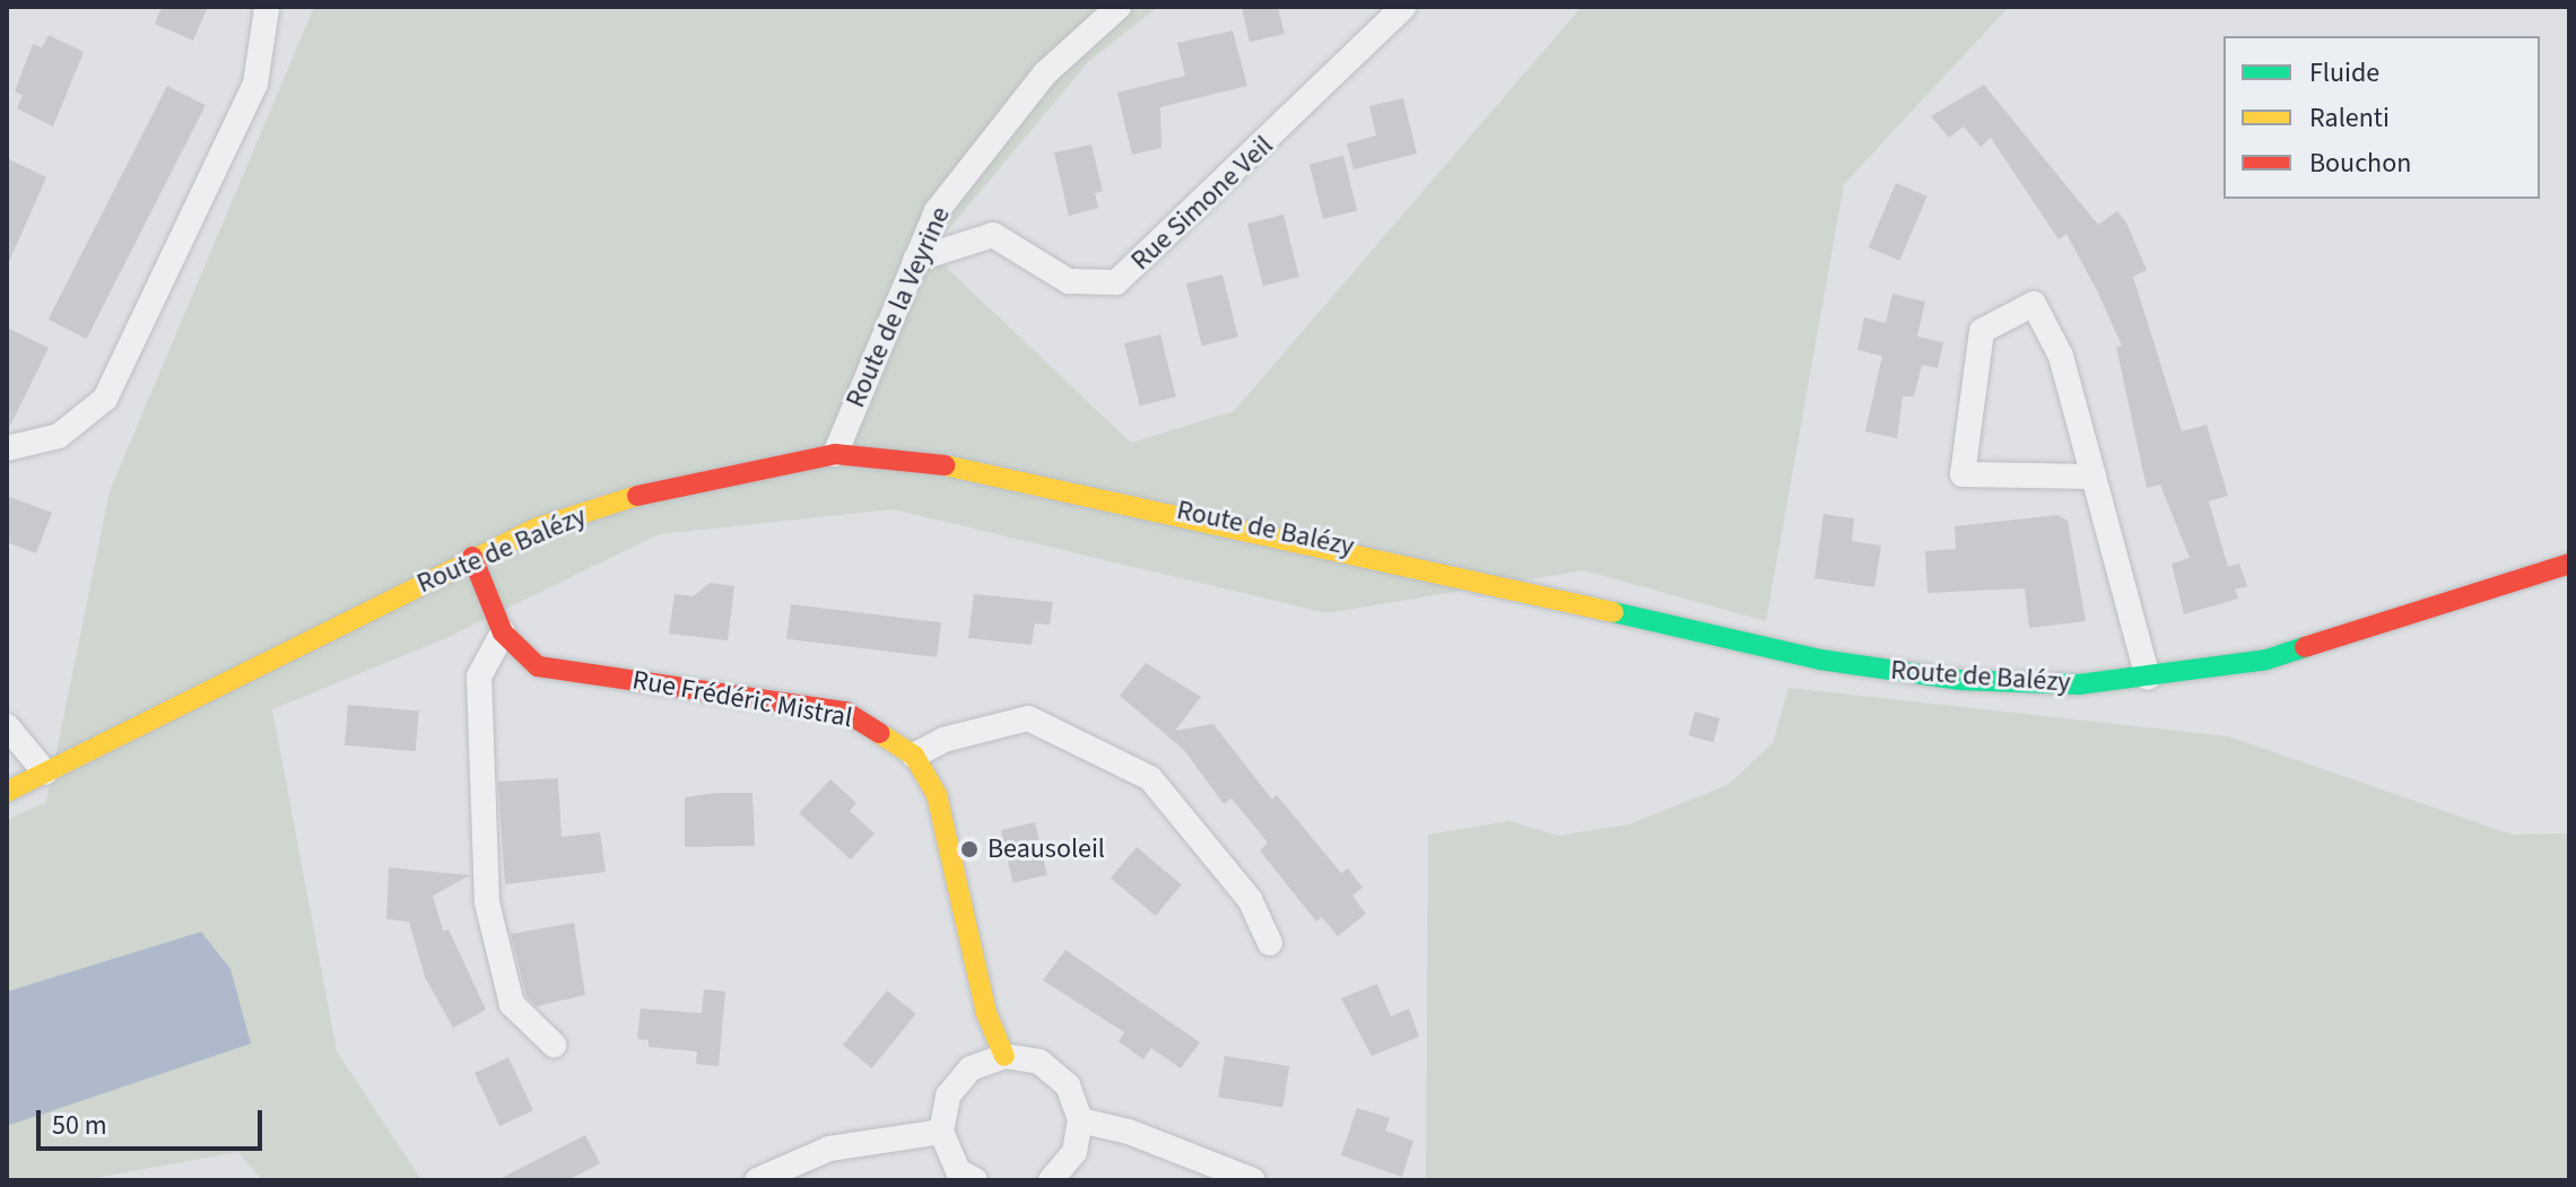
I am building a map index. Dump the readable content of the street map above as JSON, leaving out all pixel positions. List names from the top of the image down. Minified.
{"streets":{"main road":["Route de Balézy","Rue Frédéric Mistral"],"street":["Rue Simone Veil","Route de la Veyrine"]},"crossings":[["Rue Simone Veil","Route de la Veyrine"],["Route de la Veyrine","Route de Balézy"],["Route de Balézy","Rue Frédéric Mistral"]],"places":["Beausoleil"],"legend":["Fluide","Ralenti","Bouchon"],"scale_bar":"50 m"}
